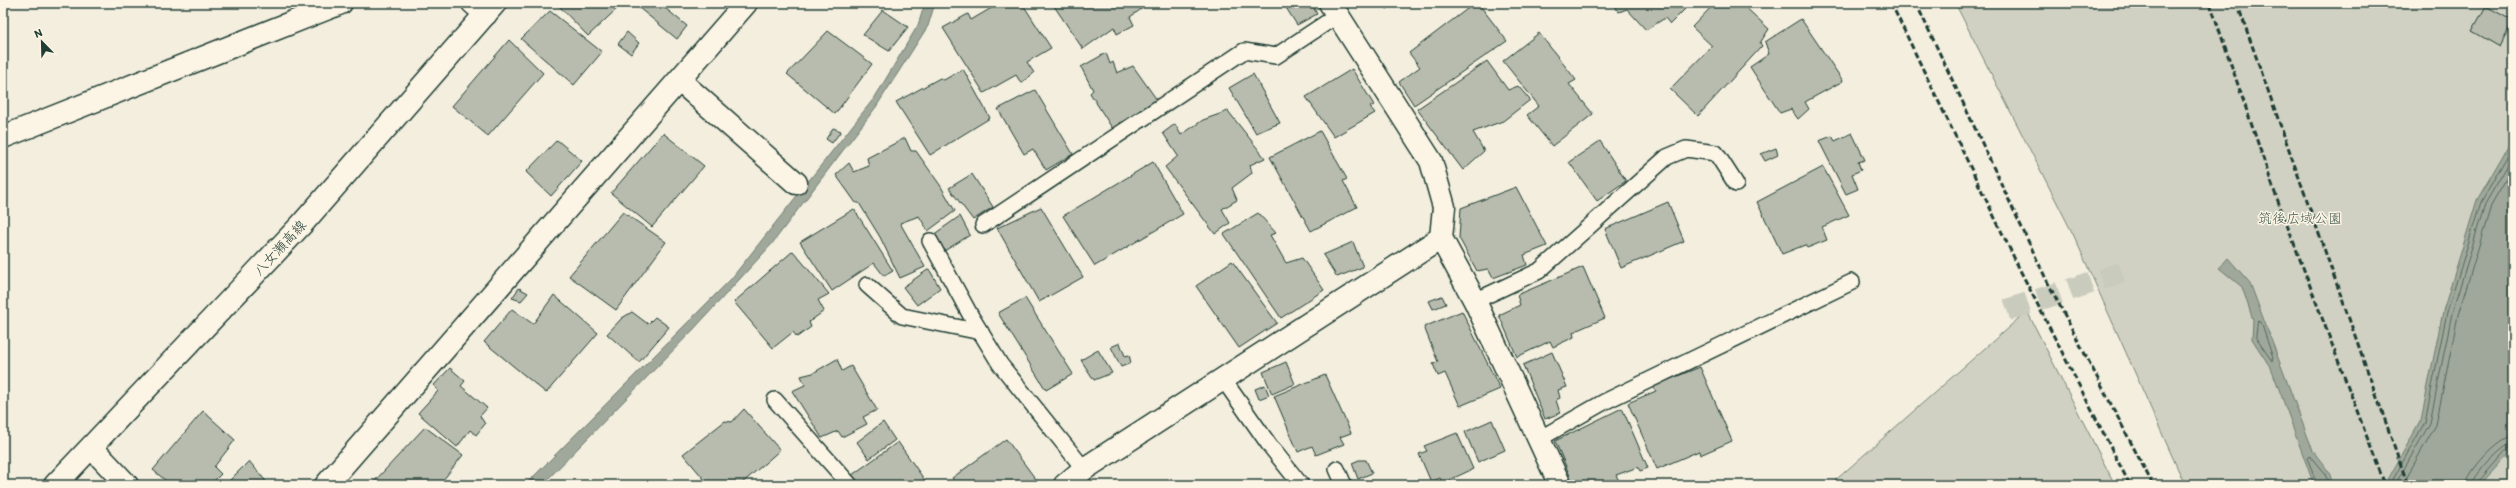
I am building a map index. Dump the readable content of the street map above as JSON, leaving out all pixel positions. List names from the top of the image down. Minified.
{"streets":{"street":["八女瀬高線"]},"parks":["筑後広域公園"],"north":"top left"}
